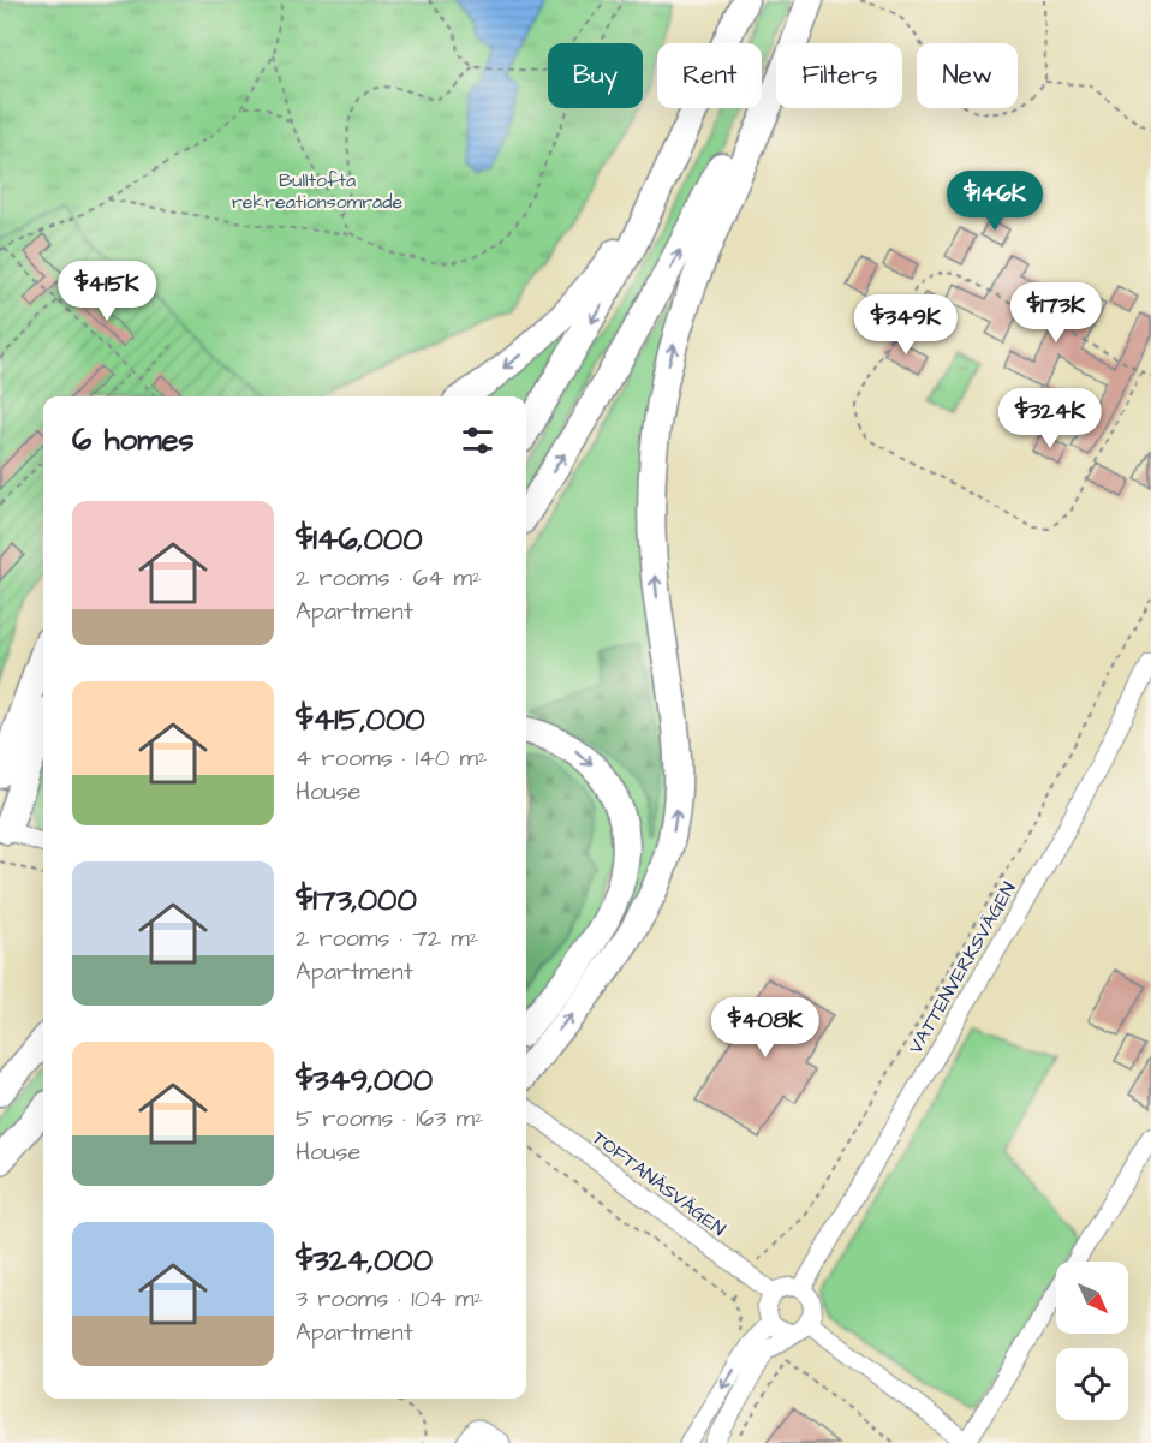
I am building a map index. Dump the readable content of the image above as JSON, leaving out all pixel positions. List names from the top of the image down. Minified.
{"streets":{"street":["VATTENVERKSVÄGEN","TOFTANÄSVÄGEN"]},"crossings":[["VATTENVERKSVÄGEN","TOFTANÄSVÄGEN"]],"parks":["Bulltofta rekreationsområde"],"north":"bottom right","page":{"chip":["Buy","Rent","Filters","New"],"price":["$146K","$415K","$173K","$349K","$324K","$408K"],"heading":"6 homes","list":[{"name":"$146,000","note":"2 rooms · 64 m² · Apartment"},{"name":"$415,000","note":"4 rooms · 140 m² · House"},{"name":"$173,000","note":"2 rooms · 72 m² · Apartment"},{"name":"$349,000","note":"5 rooms · 163 m² · House"},{"name":"$324,000","note":"3 rooms · 104 m² · Apartment"}]}}
